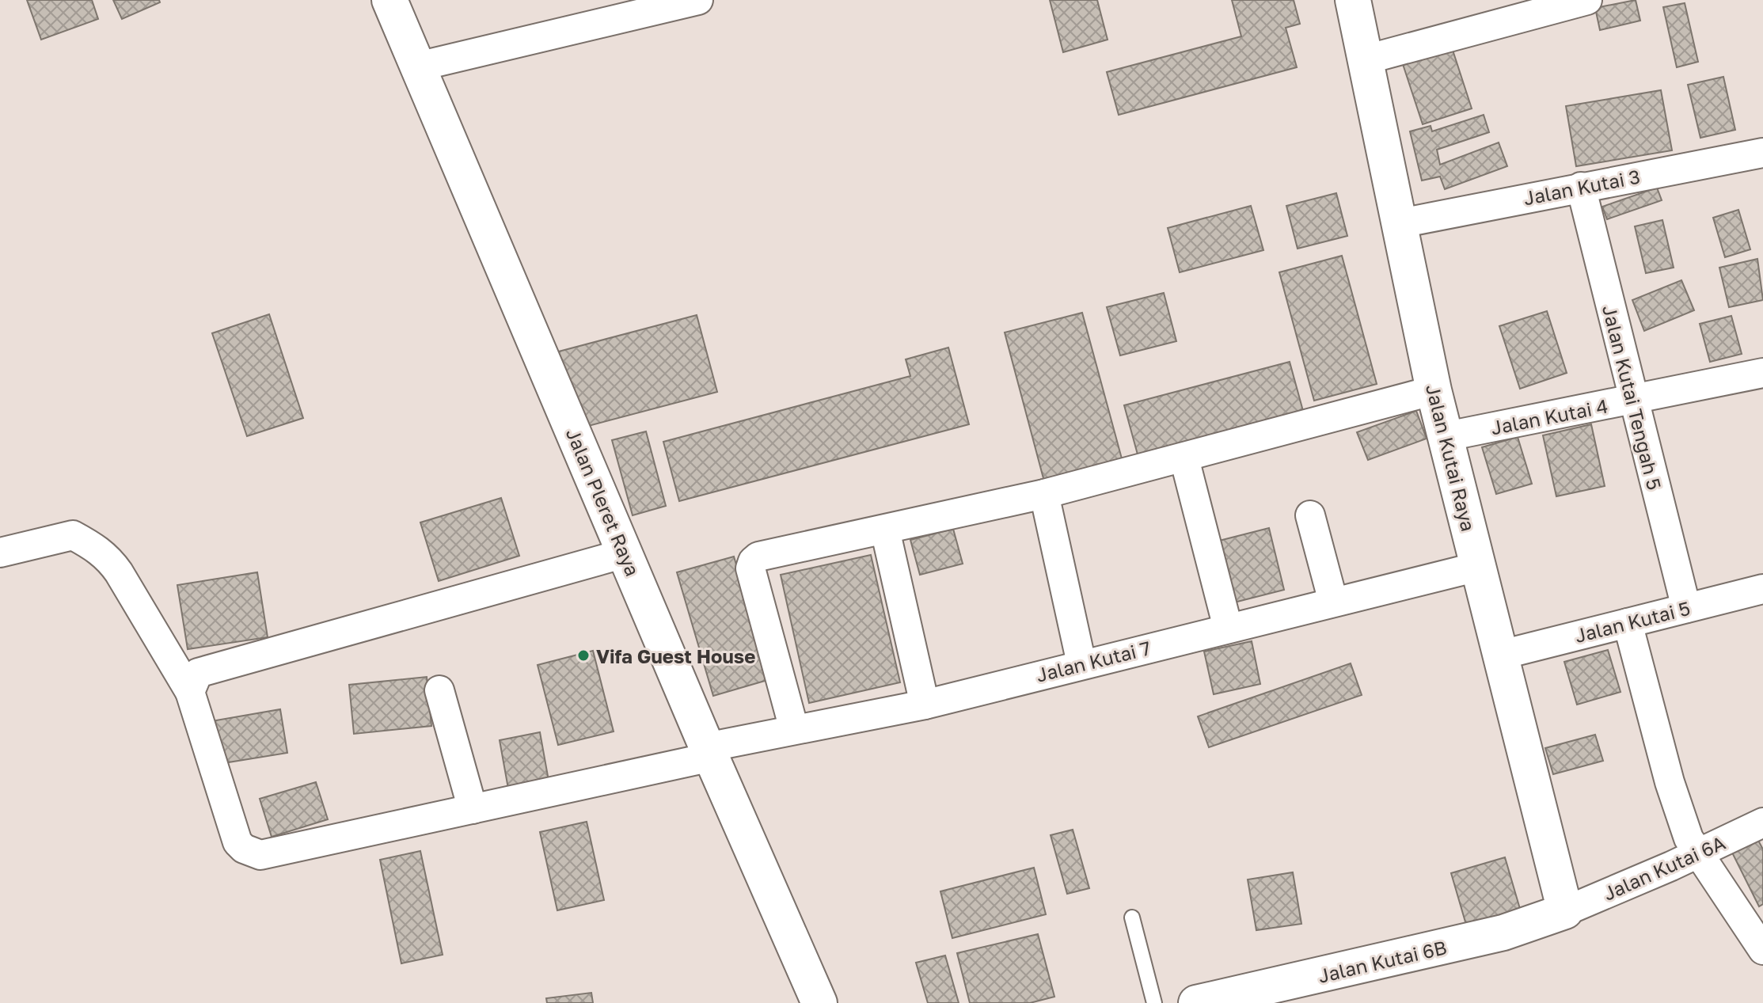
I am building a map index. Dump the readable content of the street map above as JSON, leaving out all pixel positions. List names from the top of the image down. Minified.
{"streets":{"street":["Jalan Kutai 3","Jalan Kutai Tengah 5","Jalan Kutai 4","Jalan Kutai Raya","Jalan Pleret Raya","Jalan Kutai 5","Jalan Kutai 7","Jalan Kutai 6A","Jalan Kutai 6B"]},"crossings":[["Jalan Kutai 3","Jalan Kutai Tengah 5"],["Jalan Kutai 3","Jalan Kutai Raya"],["Jalan Kutai Tengah 5","Jalan Kutai 4"],["Jalan Kutai Tengah 5","Jalan Kutai 5"],["Jalan Kutai 4","Jalan Kutai Raya"],["Jalan Kutai Raya","Jalan Kutai 5"],["Jalan Kutai Raya","Jalan Kutai 7"],["Jalan Kutai Raya","Jalan Kutai 6A"],["Jalan Kutai Raya","Jalan Kutai 6B"],["Jalan Pleret Raya","Jalan Kutai 7"],["Jalan Kutai 6A","Jalan Kutai 6B"]],"places":["Vifa Guest House"]}
